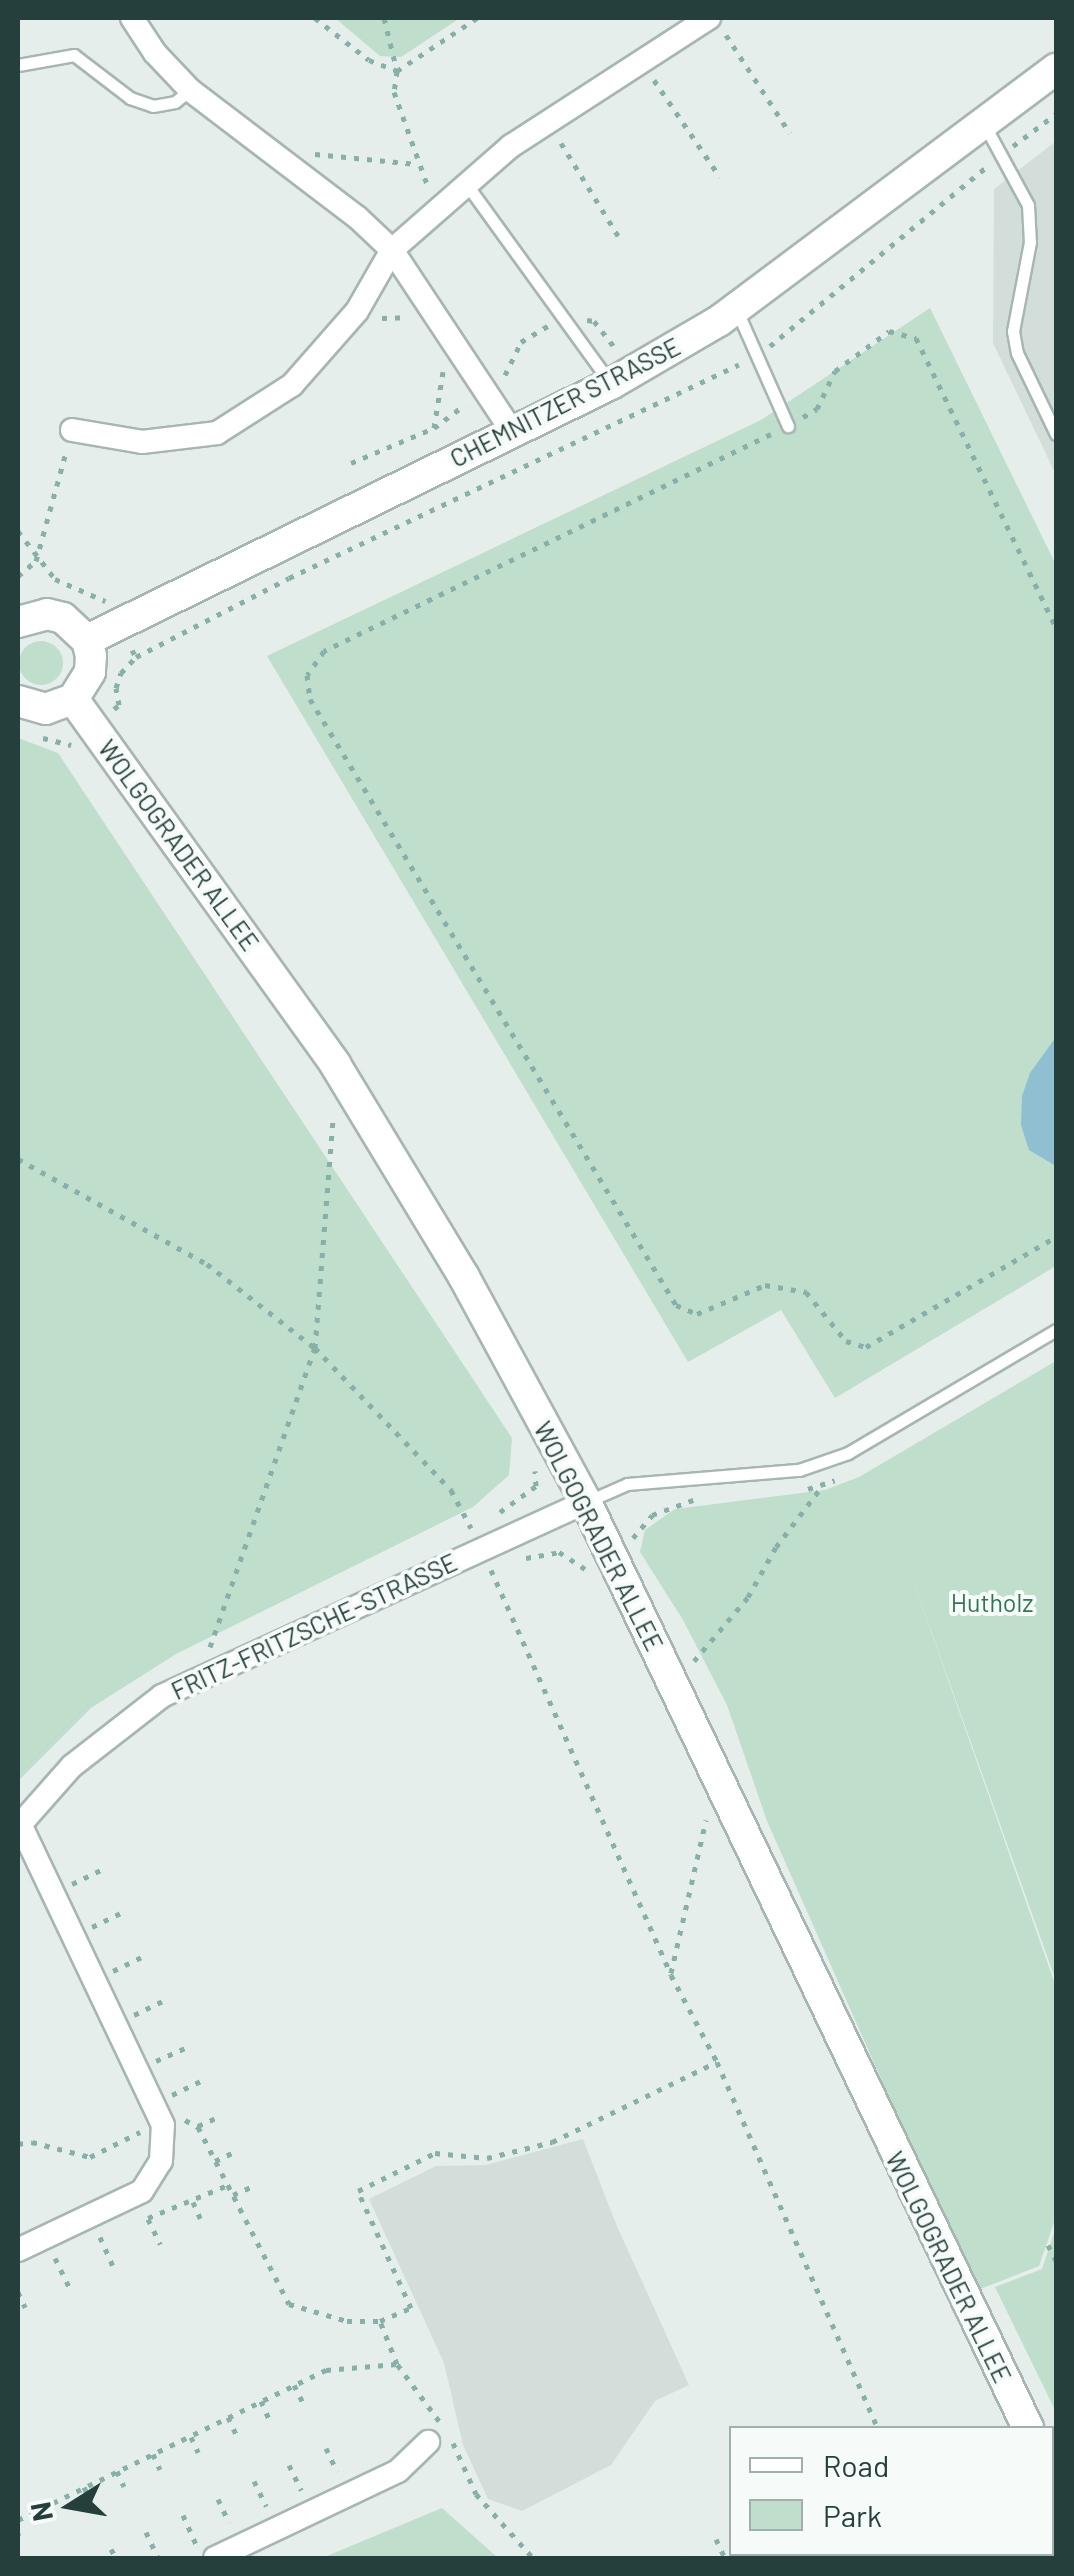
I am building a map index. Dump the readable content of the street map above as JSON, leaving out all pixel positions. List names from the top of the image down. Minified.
{"streets":{"main road":["CHEMNITZER STRASSE","WOLGOGRADER ALLEE"],"street":["FRITZ-FRITZSCHE-STRASSE"]},"crossings":[["WOLGOGRADER ALLEE","FRITZ-FRITZSCHE-STRASSE"]],"parks":["Hutholz"],"legend":["Road","Park"],"north":"left"}
